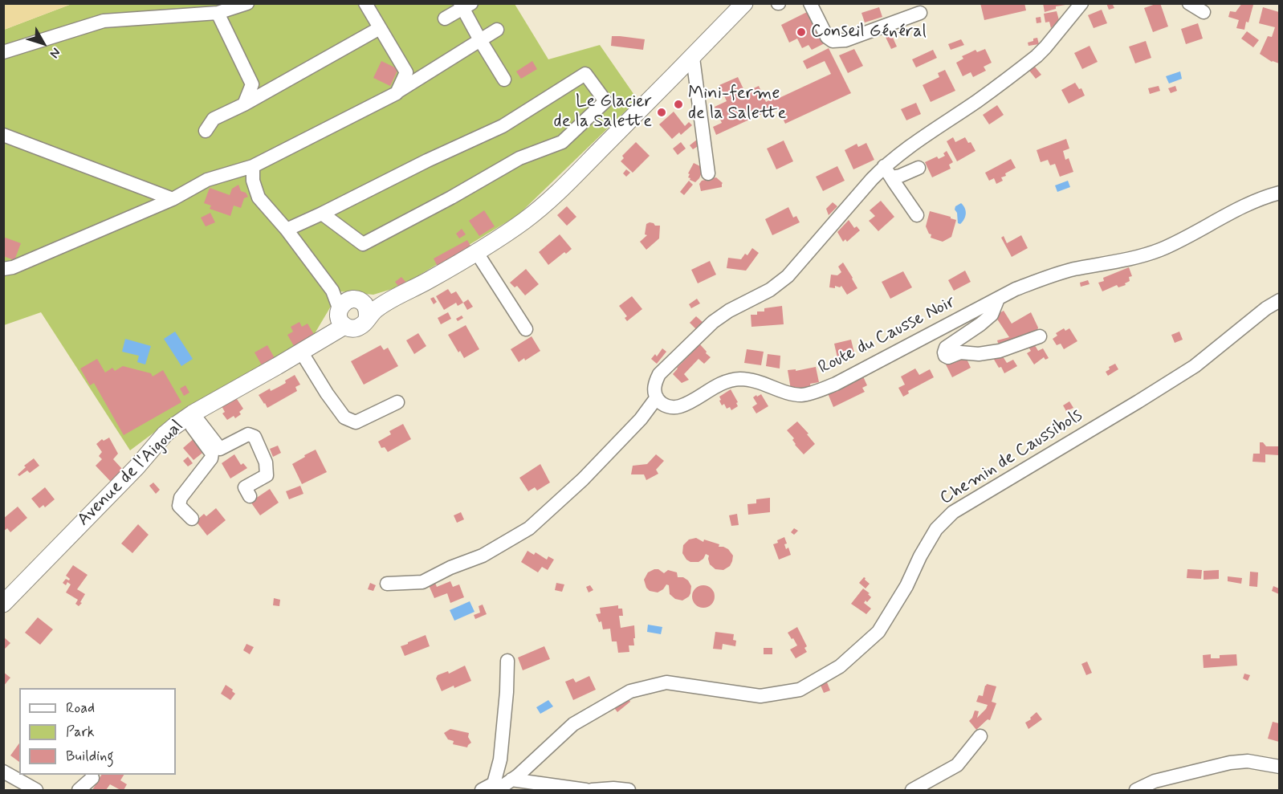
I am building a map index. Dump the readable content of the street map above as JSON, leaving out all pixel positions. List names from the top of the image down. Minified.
{"streets":{"main road":["Avenue de l'Aigoual"],"street":["Route du Causse Noir","Chemin de Caussibols"]},"places":["Conseil Général","Mini-ferme de la Salette","Le Glacier de la Salette"],"legend":["Road","Park","Building"],"north":"bottom right"}
